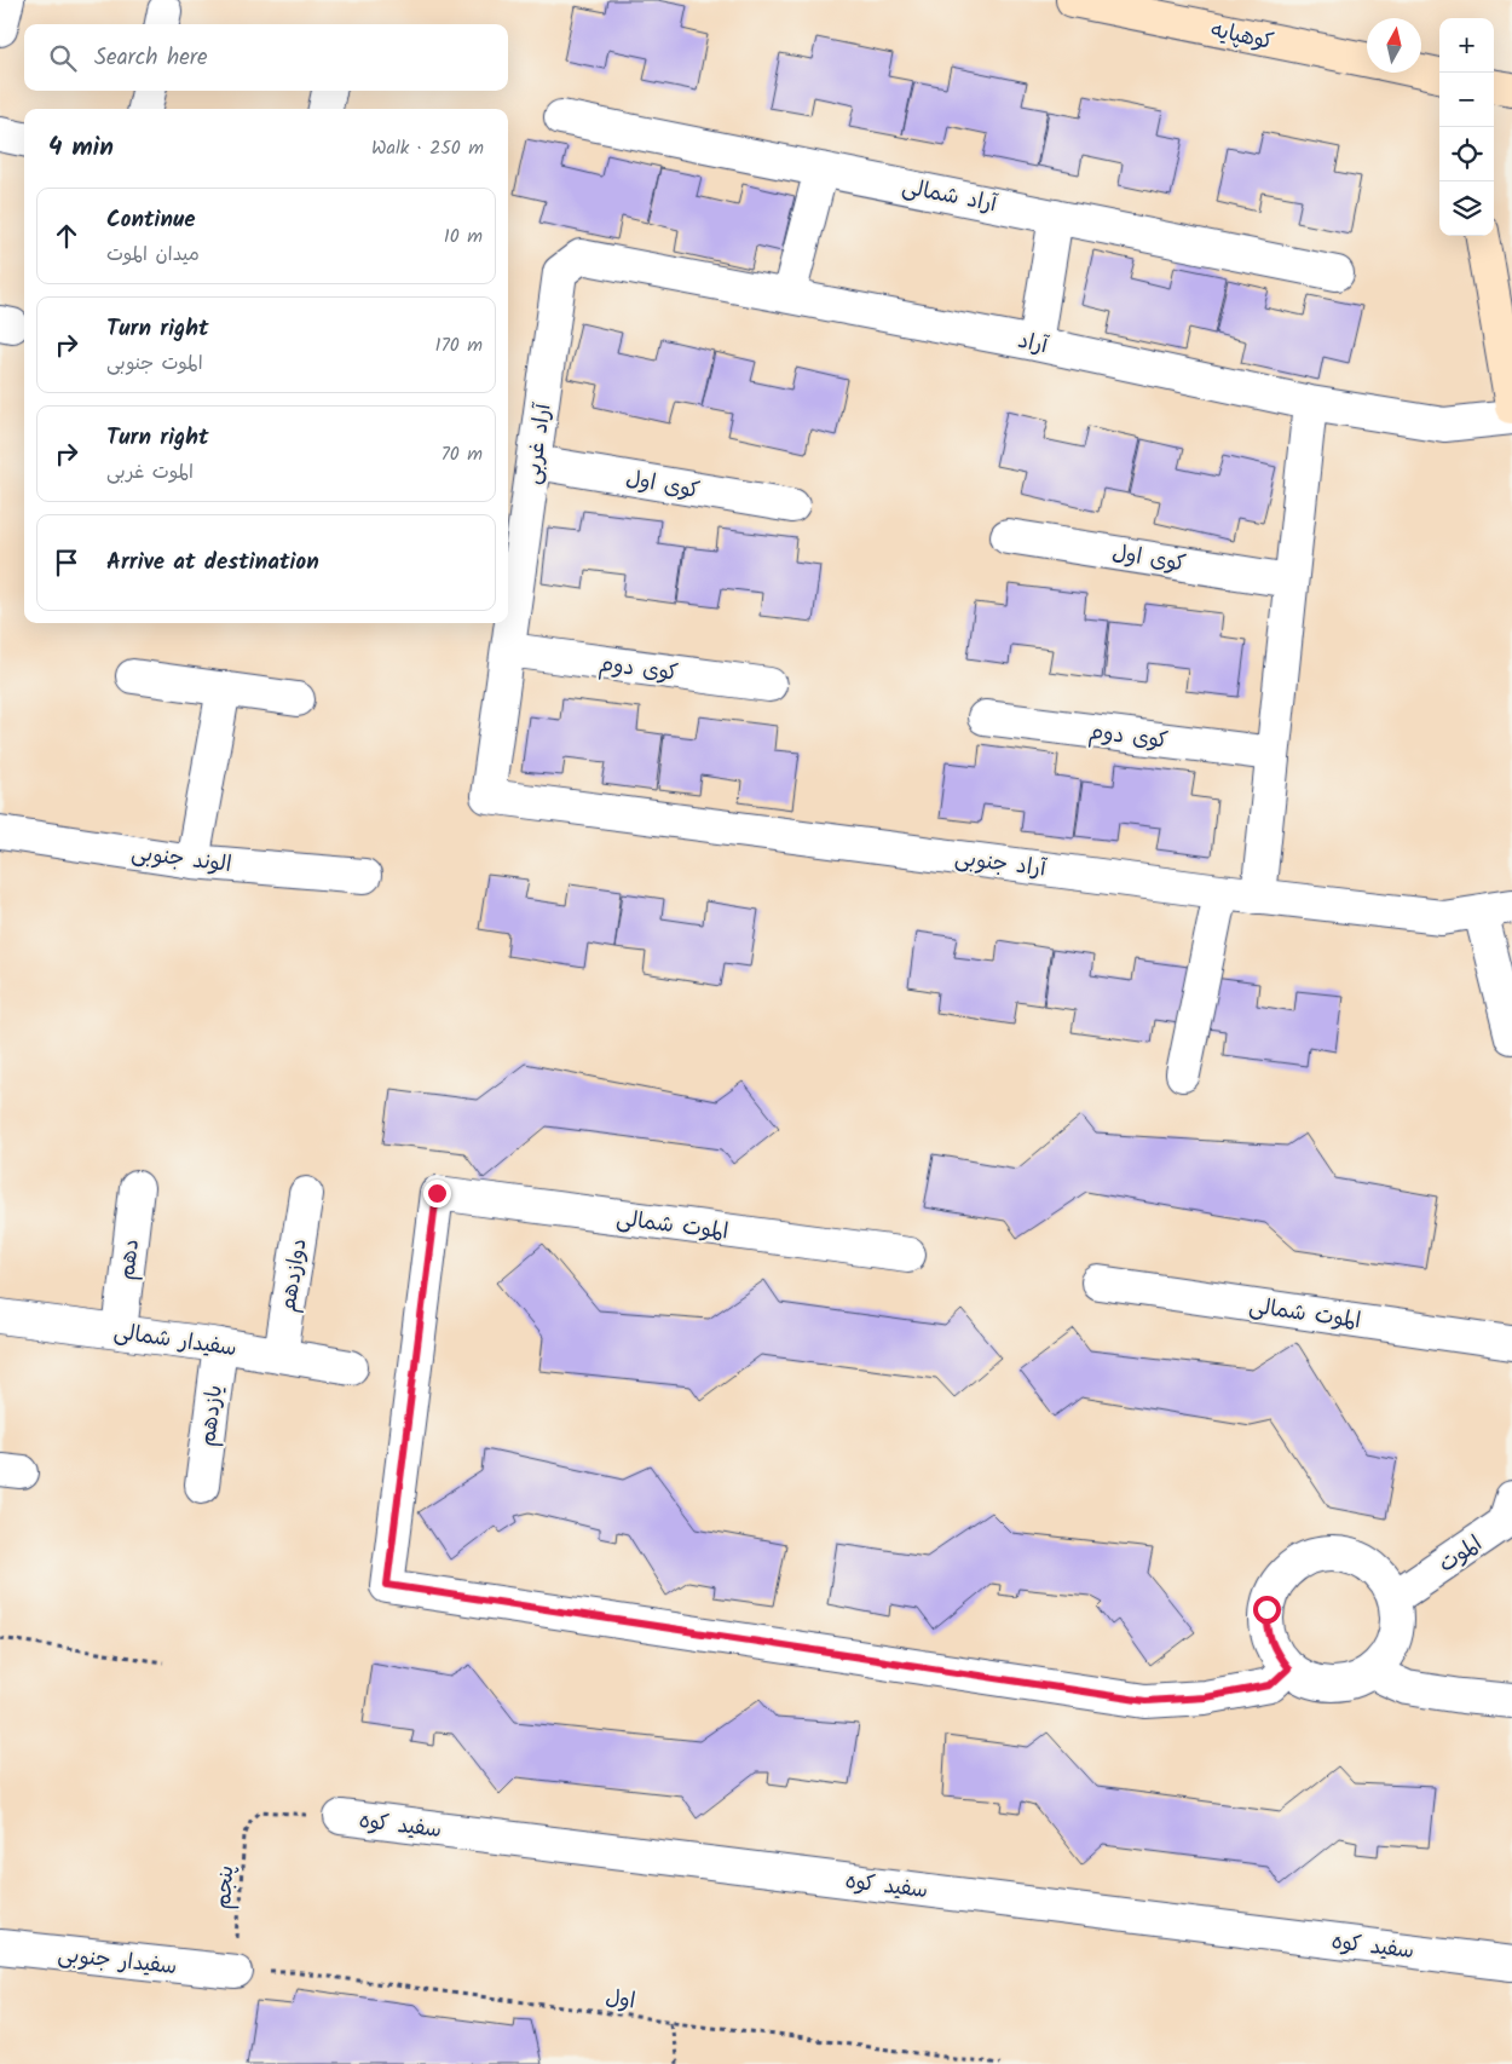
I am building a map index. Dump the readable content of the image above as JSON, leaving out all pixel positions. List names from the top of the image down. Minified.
{"streets":{"street":["کوهپایه","آراد شمالی","آراد","آراد غربی","کوی اول","کوی دوم","الوند جنوبی","آراد جنوبی","الموت شمالی","دهم","دوازدهم","سفیدار شمالی","یازدهم","الموت","سفید کوه","سفیدار جنوبی"],"path":["پنجم","اول"]},"crossings":[["آراد","آراد غربی"],["آراد غربی","کوی اول"],["آراد غربی","کوی دوم"],["آراد غربی","آراد جنوبی"],["الموت شمالی","الموت"],["دهم","سفیدار شمالی"],["دوازدهم","سفیدار شمالی"],["سفیدار شمالی","یازدهم"],["سفید کوه","پنجم"],["پنجم","سفیدار جنوبی"],["پنجم","اول"],["سفیدار جنوبی","اول"]],"north":"top","page":{"map_buttons":["+","−"],"search":"Search here","heading":["4 min","Walk · 250 m"],"list":[["Continue","میدان الموت","10 m"],["Turn right","الموت جنوبی","170 m"],["Turn right","الموت غربی","70 m"],"Arrive at destination"]}}
